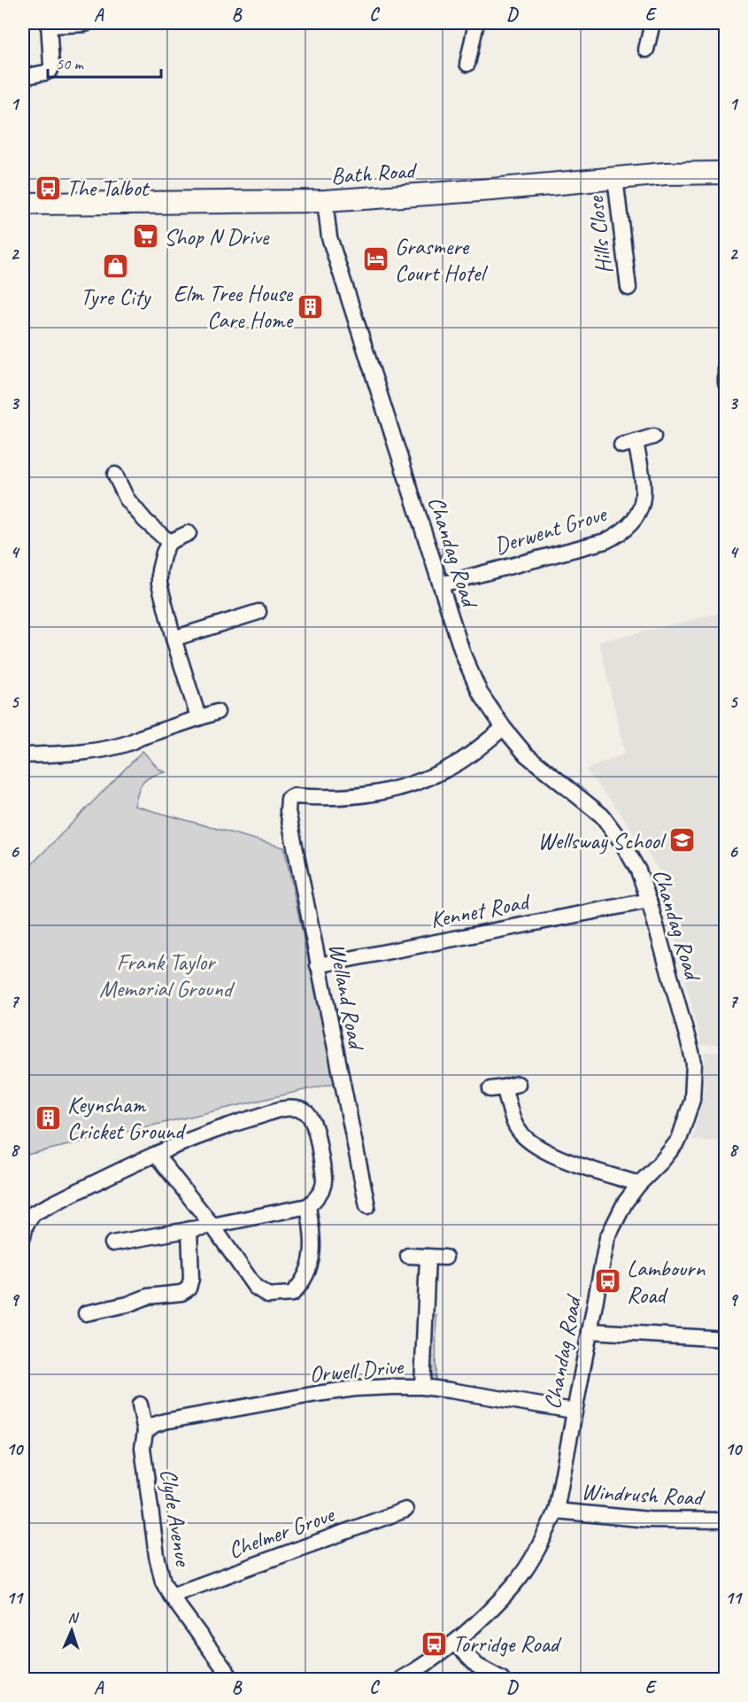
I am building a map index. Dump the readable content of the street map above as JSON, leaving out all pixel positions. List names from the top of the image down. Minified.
{"streets":{"main road":["Bath Road"],"street":["Hills Close","Derwent Grove","Chandag Road","Kennet Road","Welland Road","Orwell Drive","Windrush Road","Clyde Avenue","Chelmer Grove"]},"crossings":[["Bath Road","Hills Close"],["Bath Road","Chandag Road"],["Derwent Grove","Chandag Road"],["Chandag Road","Kennet Road"],["Chandag Road","Welland Road"],["Chandag Road","Orwell Drive"],["Chandag Road","Windrush Road"],["Kennet Road","Welland Road"],["Orwell Drive","Clyde Avenue"],["Clyde Avenue","Chelmer Grove"]],"parks":["Frank Taylor Memorial Ground"],"places":{"bus stop":["The Talbot","Lambourn Road","Torridge Road"],"supermarket":["Shop N Drive"],"hotel":["Grasmere Court Hotel"],"shop":["Tyre City"],"building":["Elm Tree House Care Home","Keynsham Cricket Ground"],"school or university":["Wellsway School"]},"scale_bar":"50 m","north":"top","grid":{"columns":["A","B","C","D","E"],"rows":["1","2","3","4","5","6","7","8","9","10","11"]}}
